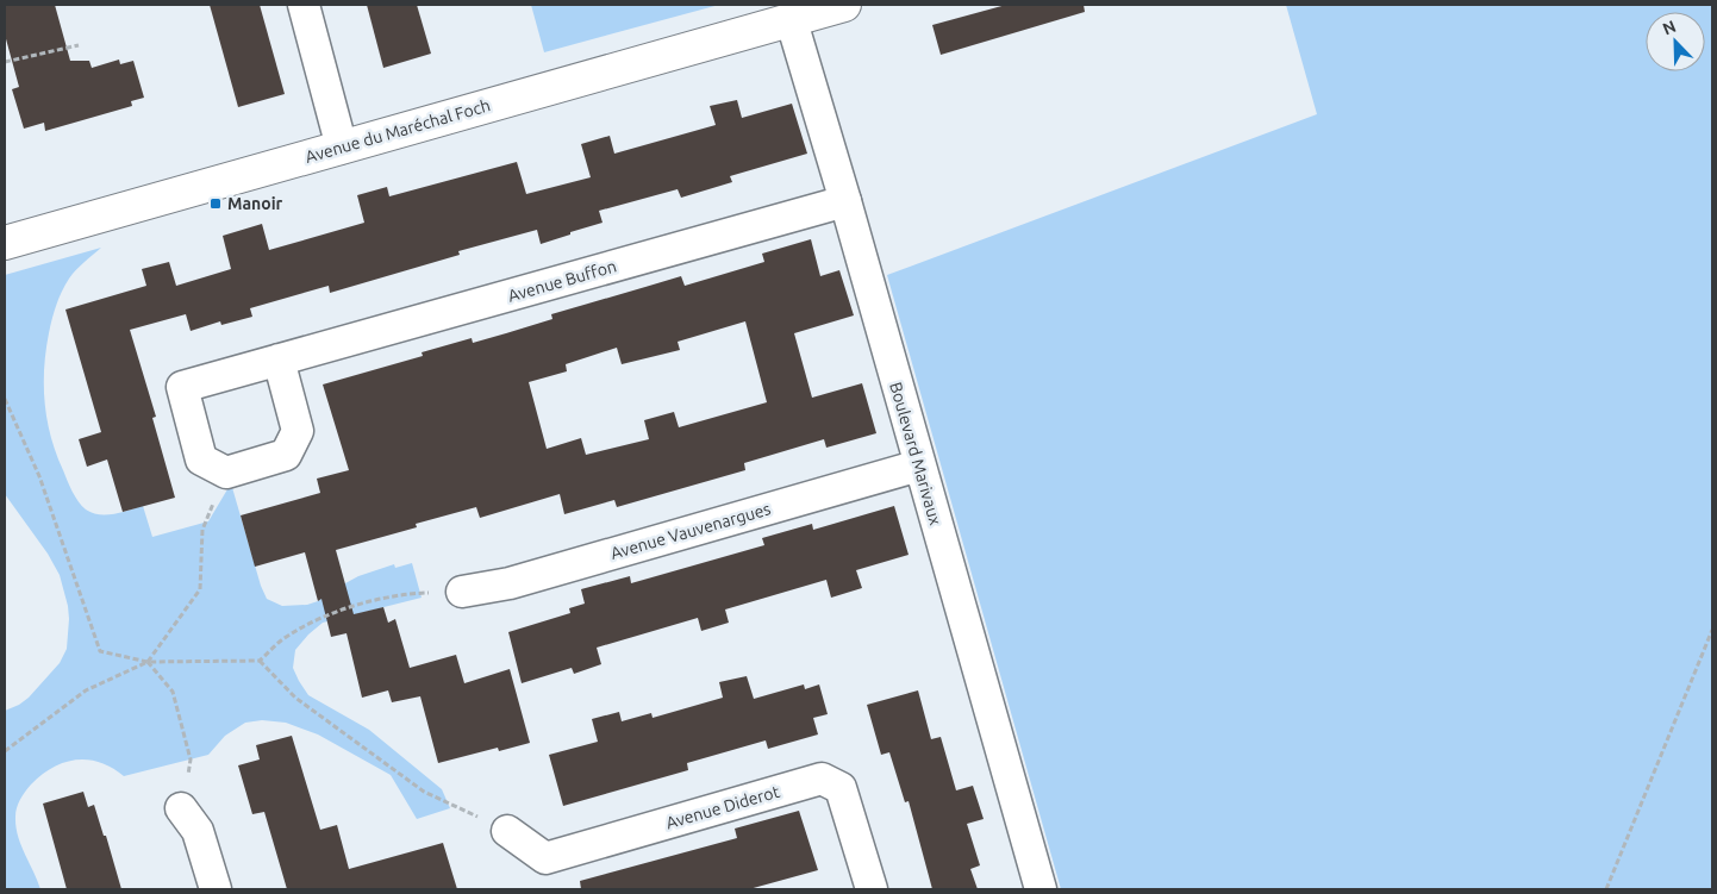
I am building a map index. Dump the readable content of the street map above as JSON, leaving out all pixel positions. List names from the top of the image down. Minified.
{"streets":{"main road":["Avenue du Maréchal Foch"],"street":["Avenue Buffon","Boulevard Marivaux","Avenue Vauvenargues","Avenue Diderot"]},"crossings":[["Avenue du Maréchal Foch","Boulevard Marivaux"],["Avenue Buffon","Boulevard Marivaux"],["Boulevard Marivaux","Avenue Vauvenargues"]],"places":{"transit":["Manoir"]},"north":"top left"}
